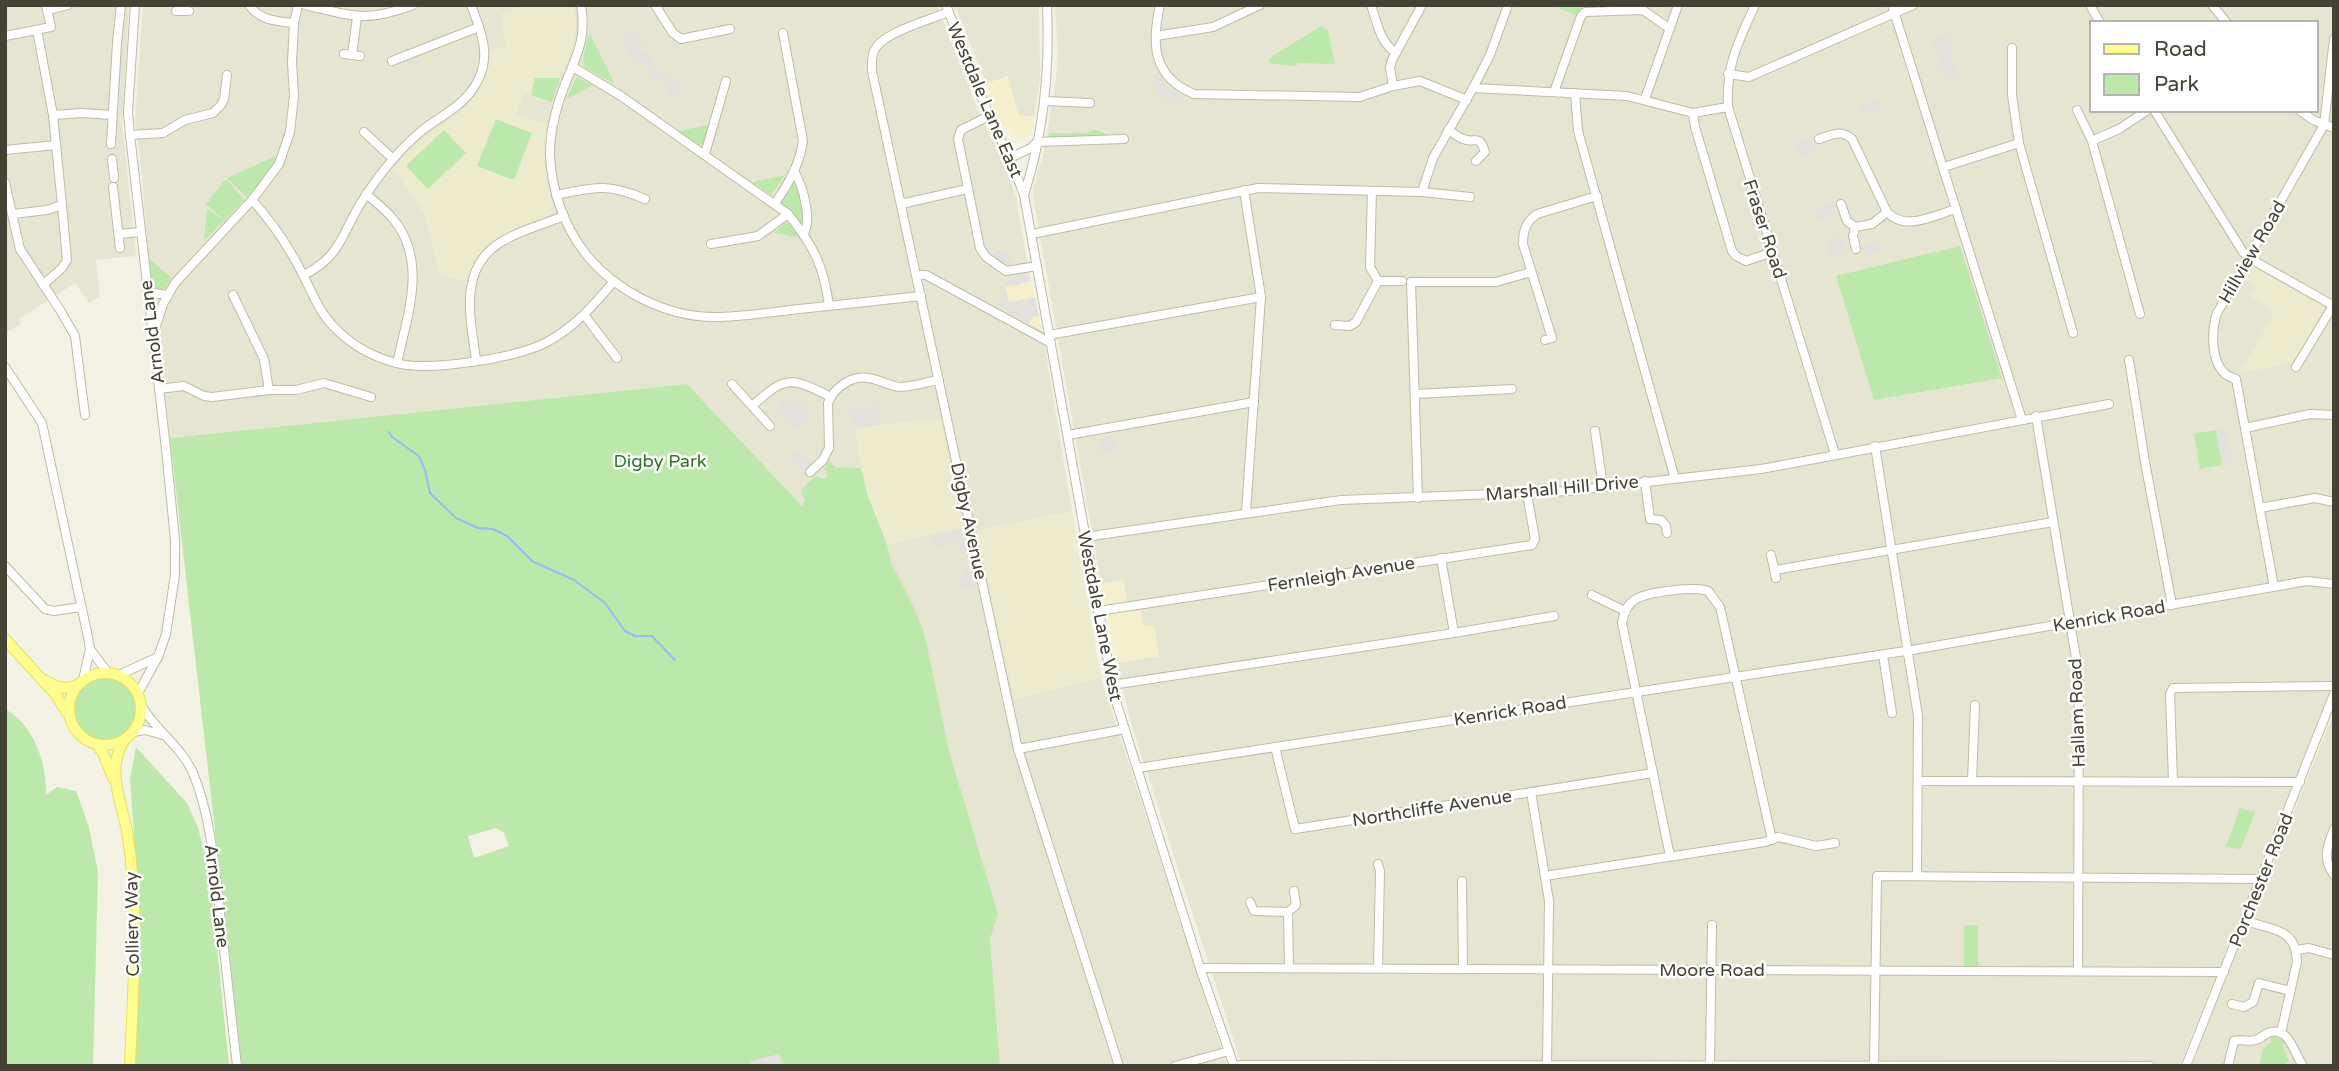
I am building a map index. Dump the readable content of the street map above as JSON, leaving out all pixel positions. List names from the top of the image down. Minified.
{"streets":{"main road":["Colliery Way"],"street":["Westdale Lane East","Fraser Road","Hillview Road","Arnold Lane","Marshall Hill Drive","Digby Avenue","Fernleigh Avenue","Westdale Lane West","Kenrick Road","Hallam Road","Northcliffe Avenue","Porchester Road","Moore Road"]},"crossings":[["Westdale Lane East","Digby Avenue"],["Westdale Lane East","Westdale Lane West"],["Fraser Road","Marshall Hill Drive"],["Hillview Road","Kenrick Road"],["Arnold Lane","Colliery Way"],["Marshall Hill Drive","Fernleigh Avenue"],["Marshall Hill Drive","Westdale Lane West"],["Marshall Hill Drive","Hallam Road"],["Fernleigh Avenue","Westdale Lane West"],["Westdale Lane West","Kenrick Road"],["Westdale Lane West","Moore Road"],["Kenrick Road","Hallam Road"],["Kenrick Road","Northcliffe Avenue"],["Hallam Road","Moore Road"],["Porchester Road","Moore Road"]],"parks":["Digby Park"],"legend":["Road","Park"]}
